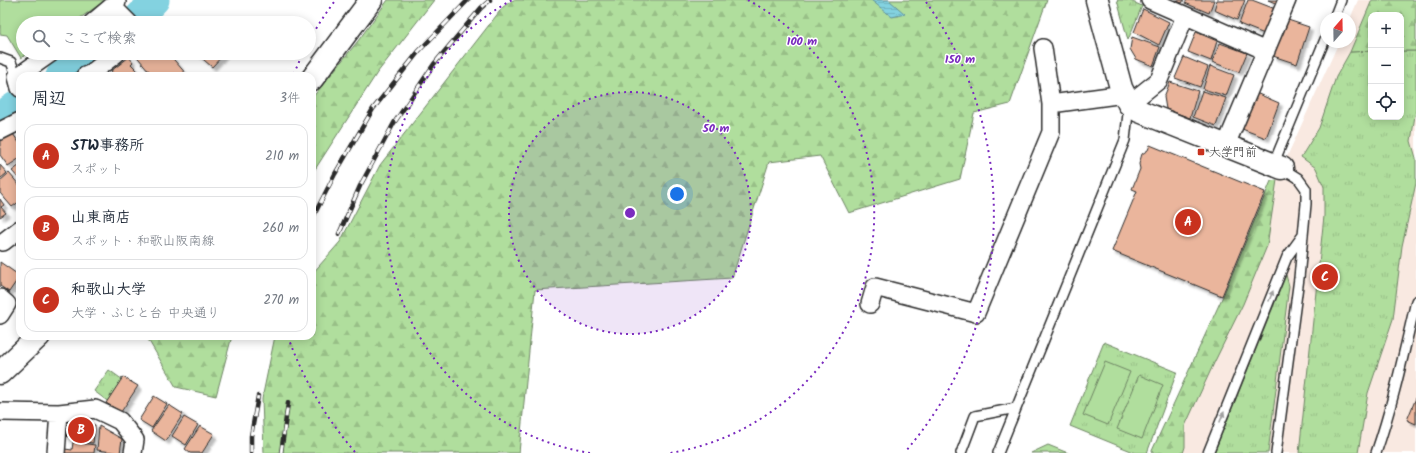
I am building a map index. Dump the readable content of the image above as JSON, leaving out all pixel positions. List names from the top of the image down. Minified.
{"places":{"transit":["大学門前"]},"north":"top","page":{"map_buttons":["+","−"],"search":"ここで検索","heading":["周辺","3件"],"list":[{"mark":"A","name":"STW事務所","note":"スポット","value":"210 m"},{"mark":"B","name":"山東商店","note":"スポット · 和歌山阪南線","value":"260 m"},{"mark":"C","name":"和歌山大学","note":"大学 · ふじと台 中央通り","value":"270 m"}],"pins":["A","C","B"]},"rings":["100 m","150 m","50 m"]}
